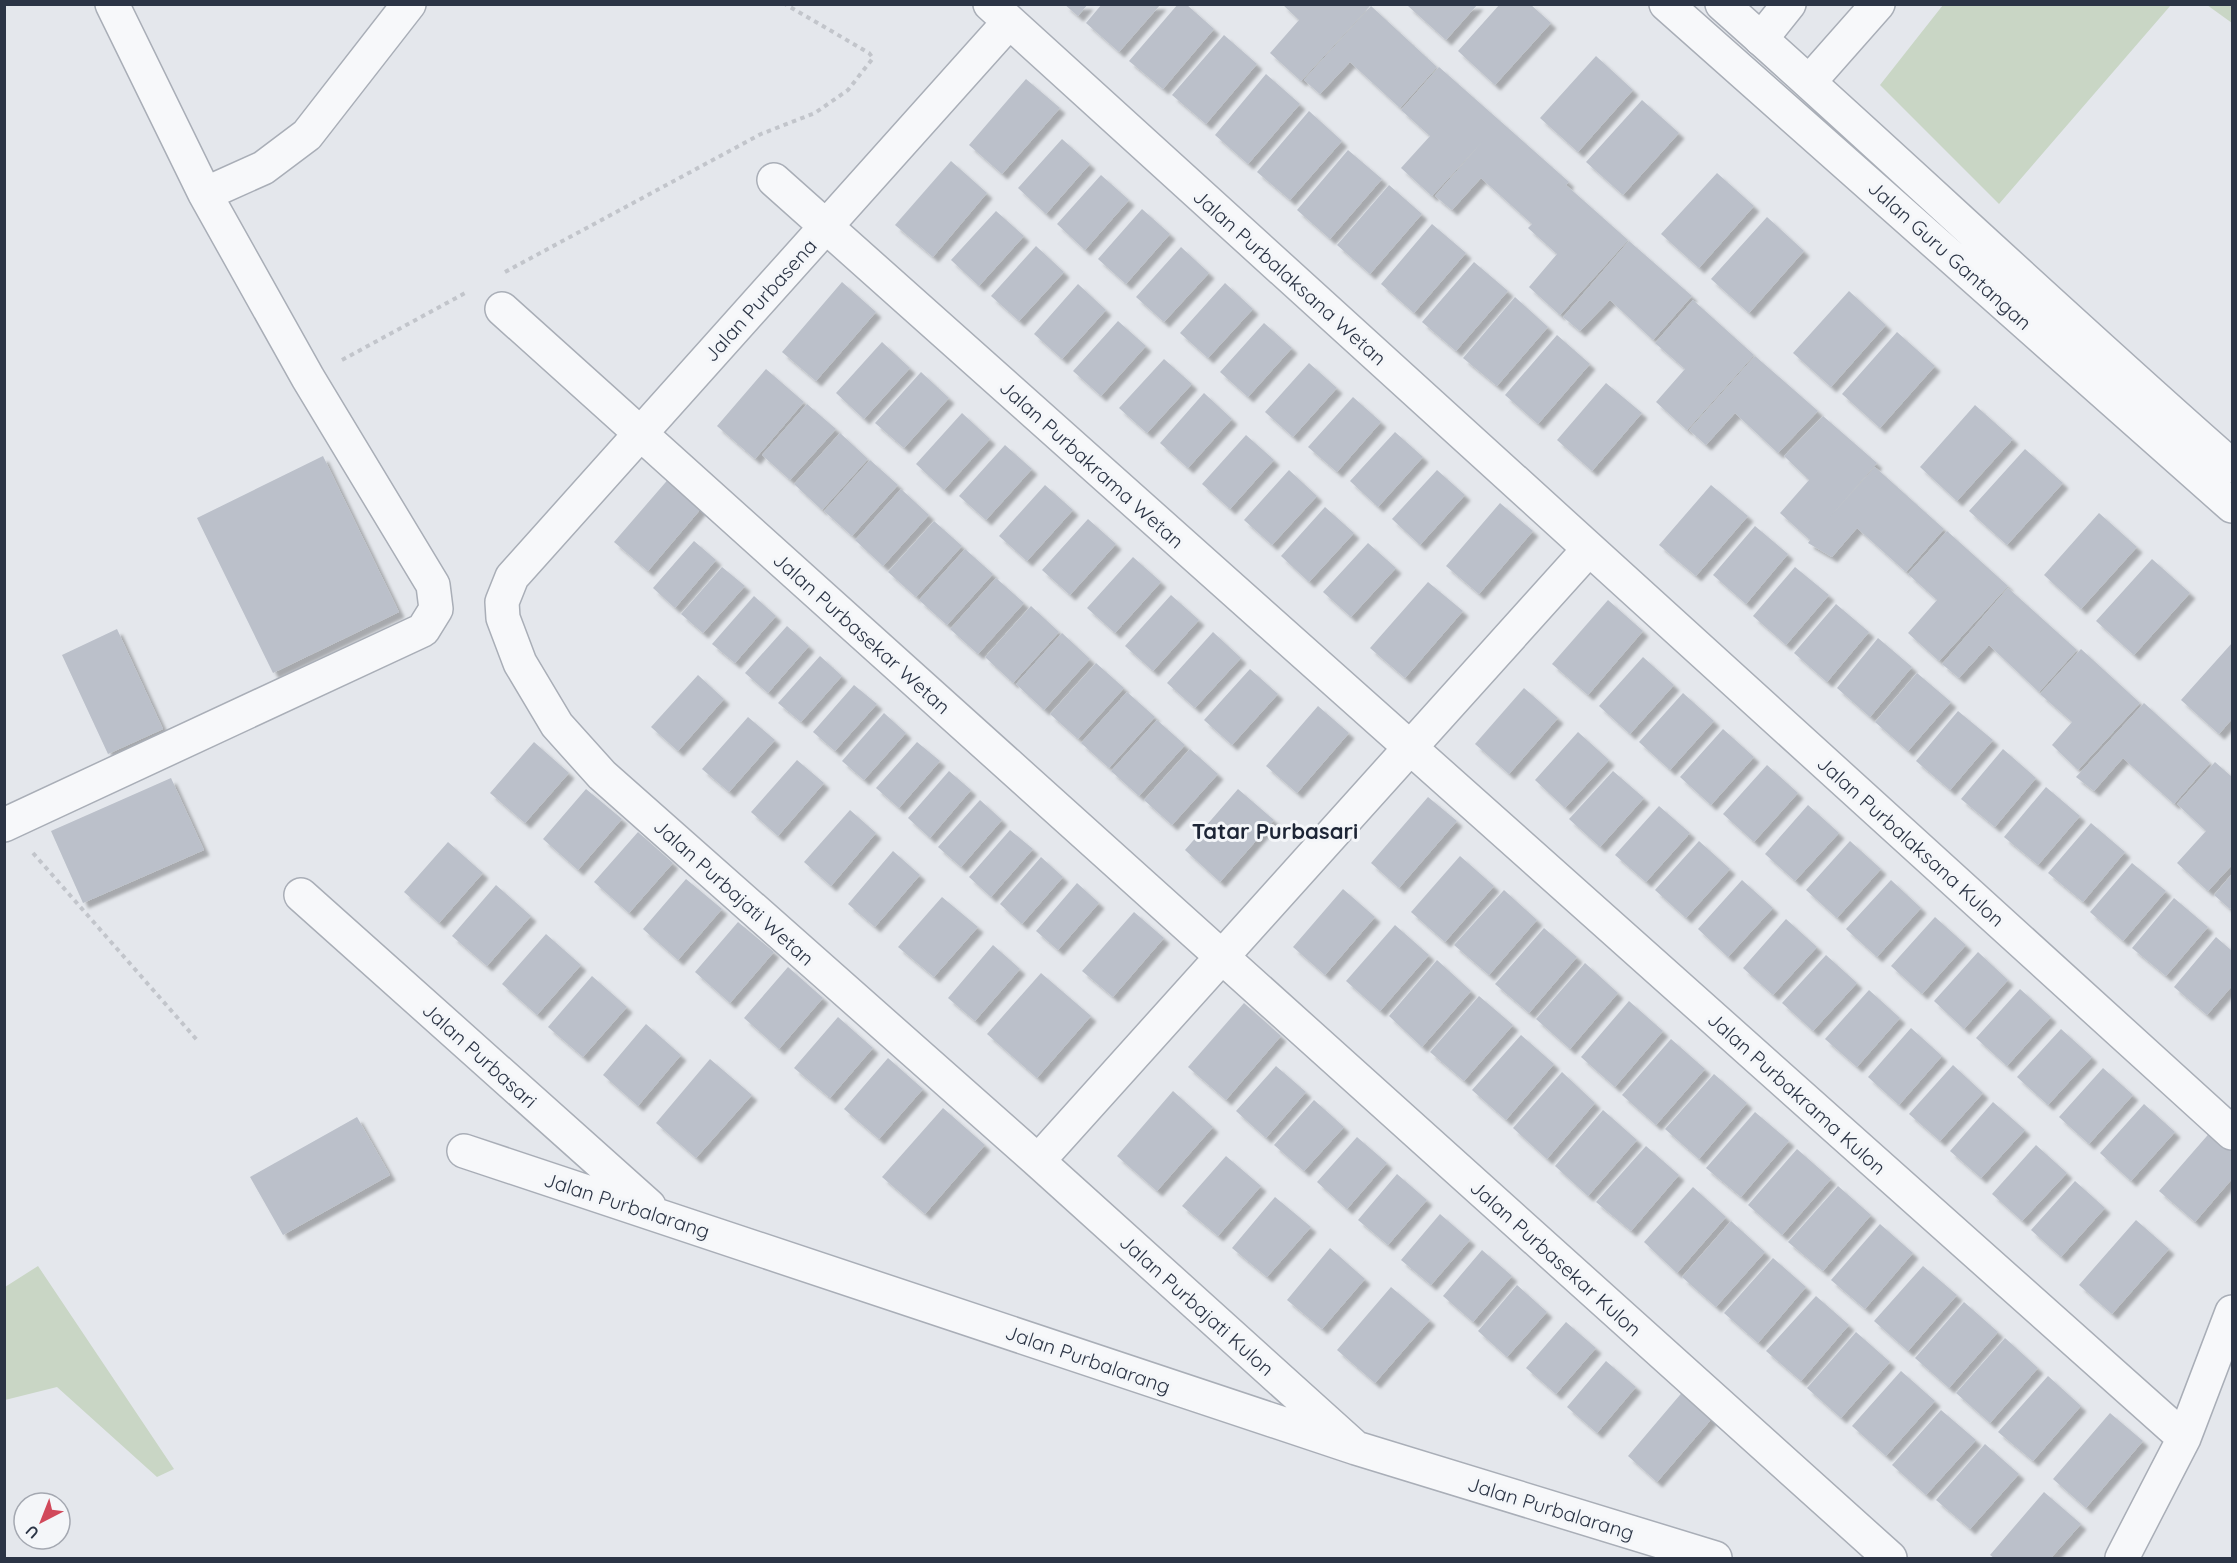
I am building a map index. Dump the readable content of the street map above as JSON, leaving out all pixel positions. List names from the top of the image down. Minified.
{"streets":{"street":["Jalan Guru Gantangan","Jalan Purbalaksana Wetan","Jalan Purbasena","Jalan Purbakrama Wetan","Jalan Purbasekar Wetan","Jalan Purbalaksana Kulon","Jalan Purbajati Wetan","Jalan Purbasari","Jalan Purbakrama Kulon","Jalan Purbalarang","Jalan Purbasekar Kulon","Jalan Purbajati Kulon"]},"crossings":[["Jalan Purbalaksana Wetan","Jalan Purbasena"],["Jalan Purbalaksana Wetan","Jalan Purbalaksana Kulon"],["Jalan Purbasena","Jalan Purbakrama Wetan"],["Jalan Purbasena","Jalan Purbasekar Wetan"],["Jalan Purbasena","Jalan Purbajati Wetan"],["Jalan Purbakrama Wetan","Jalan Purbakrama Kulon"],["Jalan Purbasekar Wetan","Jalan Purbasekar Kulon"],["Jalan Purbajati Wetan","Jalan Purbajati Kulon"],["Jalan Purbasari","Jalan Purbalarang"],["Jalan Purbalarang","Jalan Purbajati Kulon"]],"districts":["Tatar Purbasari"],"north":"bottom left"}
